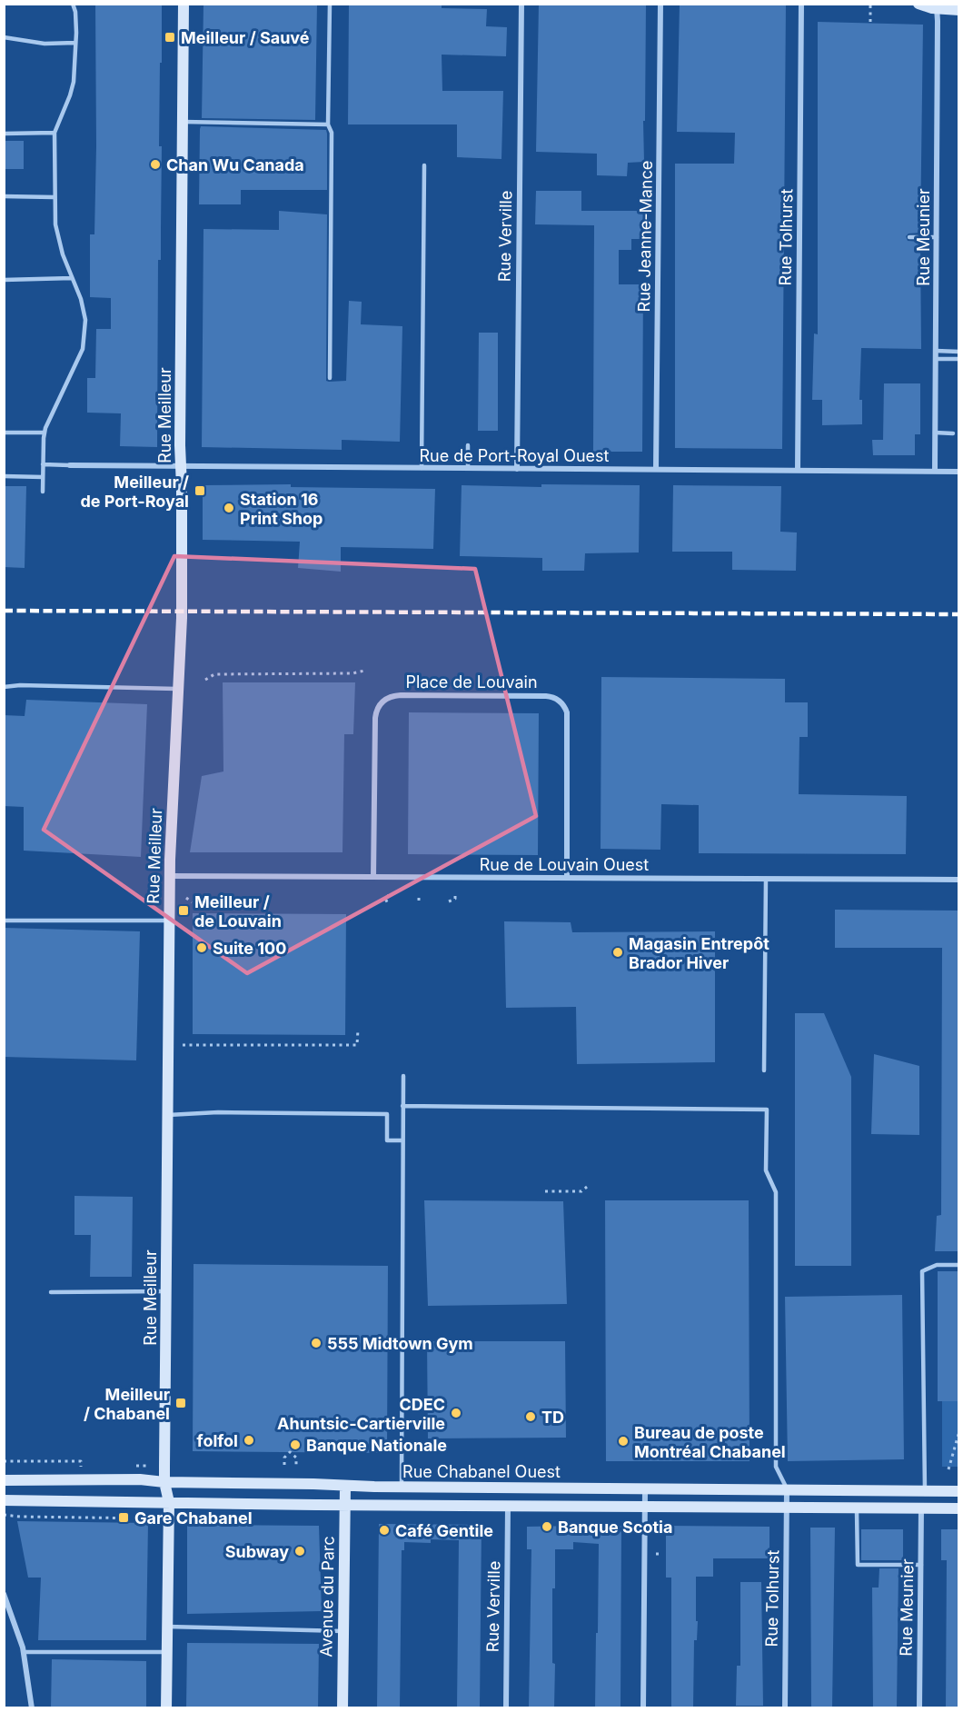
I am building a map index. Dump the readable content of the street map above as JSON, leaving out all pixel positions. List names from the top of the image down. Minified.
{"streets":{"street":["Rue Verville","Rue Jeanne-Mance","Rue Tolhurst","Rue Meunier","Rue Meilleur","Rue de Port-Royal Ouest","Place de Louvain","Rue de Louvain Ouest","Rue Chabanel Ouest","Avenue du Parc"]},"crossings":[["Rue Verville","Rue de Port-Royal Ouest"],["Rue Verville","Rue Chabanel Ouest"],["Rue Jeanne-Mance","Rue de Port-Royal Ouest"],["Rue Tolhurst","Rue de Port-Royal Ouest"],["Rue Tolhurst","Rue Chabanel Ouest"],["Rue Meunier","Rue de Port-Royal Ouest"],["Rue Meunier","Rue Chabanel Ouest"],["Rue Meilleur","Rue de Port-Royal Ouest"],["Rue Meilleur","Rue de Louvain Ouest"],["Rue Meilleur","Rue Chabanel Ouest"],["Place de Louvain","Rue de Louvain Ouest"],["Rue Chabanel Ouest","Avenue du Parc"]],"places":{"transit":["Meilleur / Sauvé","Meilleur / de Port-Royal","Meilleur / de Louvain","Meilleur / Chabanel","Gare Chabanel"],"other":["Chan Wu Canada","Station 16 Print Shop","Suite 100","Magasin Entrepôt Brador Hiver","555 Midtown Gym","CDEC Ahuntsic-Cartierville","TD","folfol","Bureau de poste Montréal Chabanel","Banque Nationale","Banque Scotia","Café Gentile","Subway"]}}
